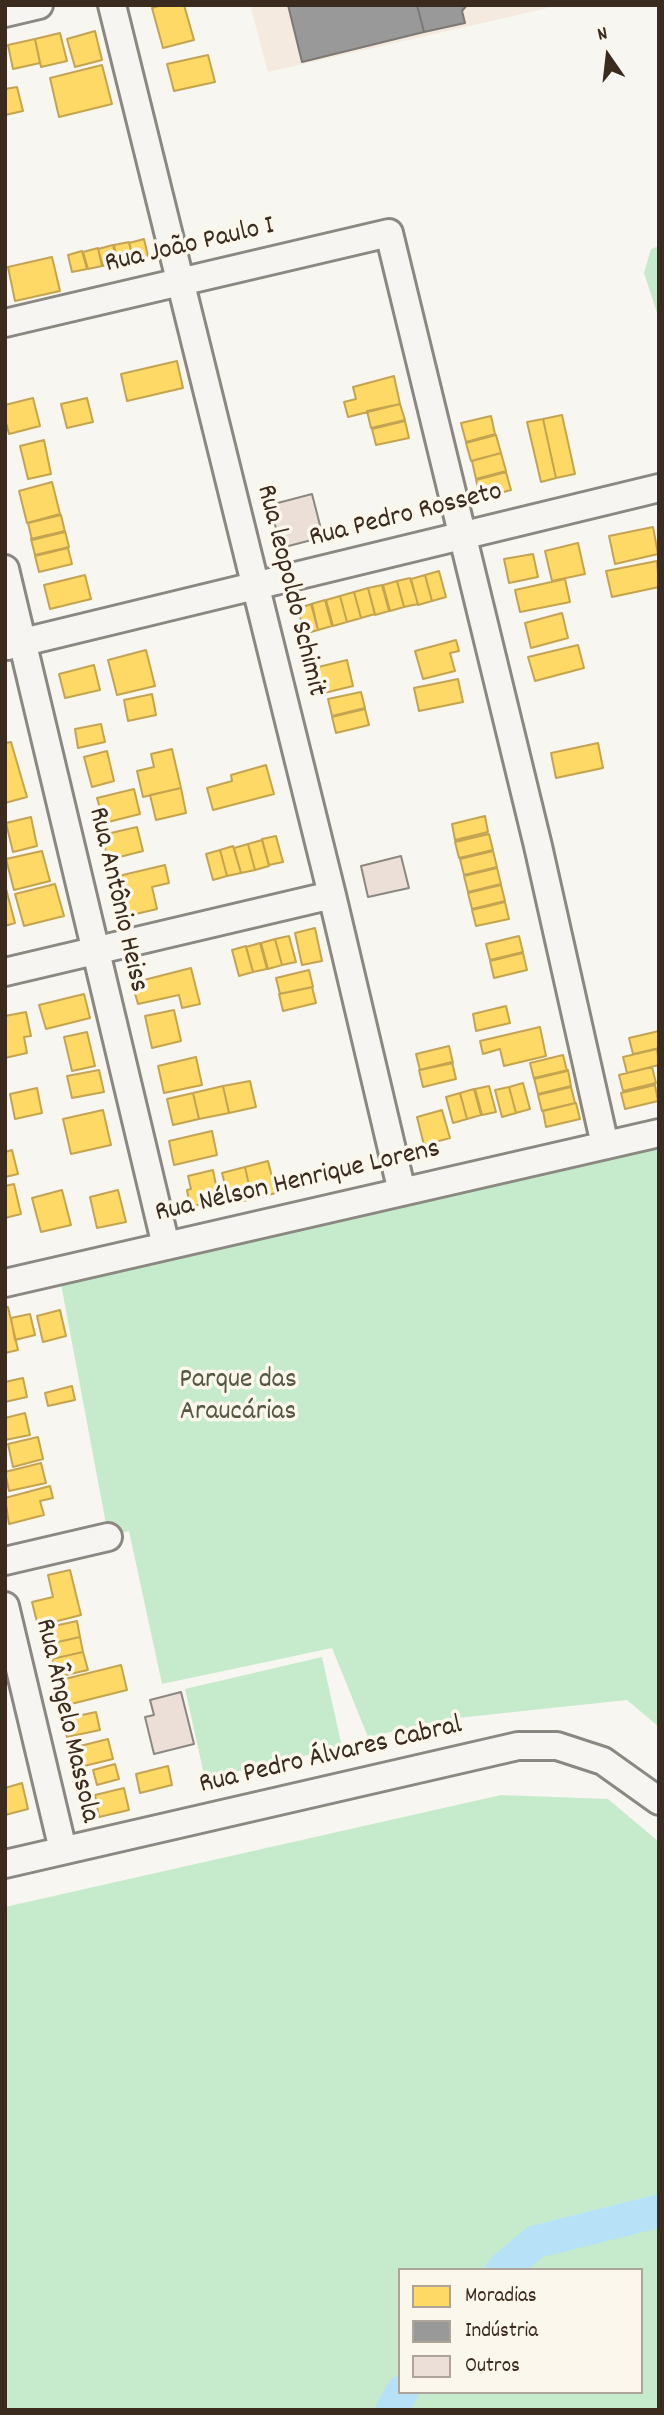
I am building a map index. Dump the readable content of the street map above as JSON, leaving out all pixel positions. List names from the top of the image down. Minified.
{"streets":{"street":["Rua João Paulo I","Rua Pedro Rosseto","Rua leopoldo Schimit","Rua Antônio Heiss","Rua Nélson Henrique Lorens","Rua Ângelo Massola","Rua Pedro Álvares Cabral"]},"crossings":[["Rua João Paulo I","Rua Pedro Rosseto"],["Rua João Paulo I","Rua leopoldo Schimit"],["Rua Pedro Rosseto","Rua leopoldo Schimit"],["Rua Pedro Rosseto","Rua Antônio Heiss"],["Rua leopoldo Schimit","Rua Nélson Henrique Lorens"],["Rua Antônio Heiss","Rua Nélson Henrique Lorens"],["Rua Ângelo Massola","Rua Pedro Álvares Cabral"]],"parks":["Parque das Araucárias"],"legend":["Moradias","Indústria","Outros"],"north":"top"}
